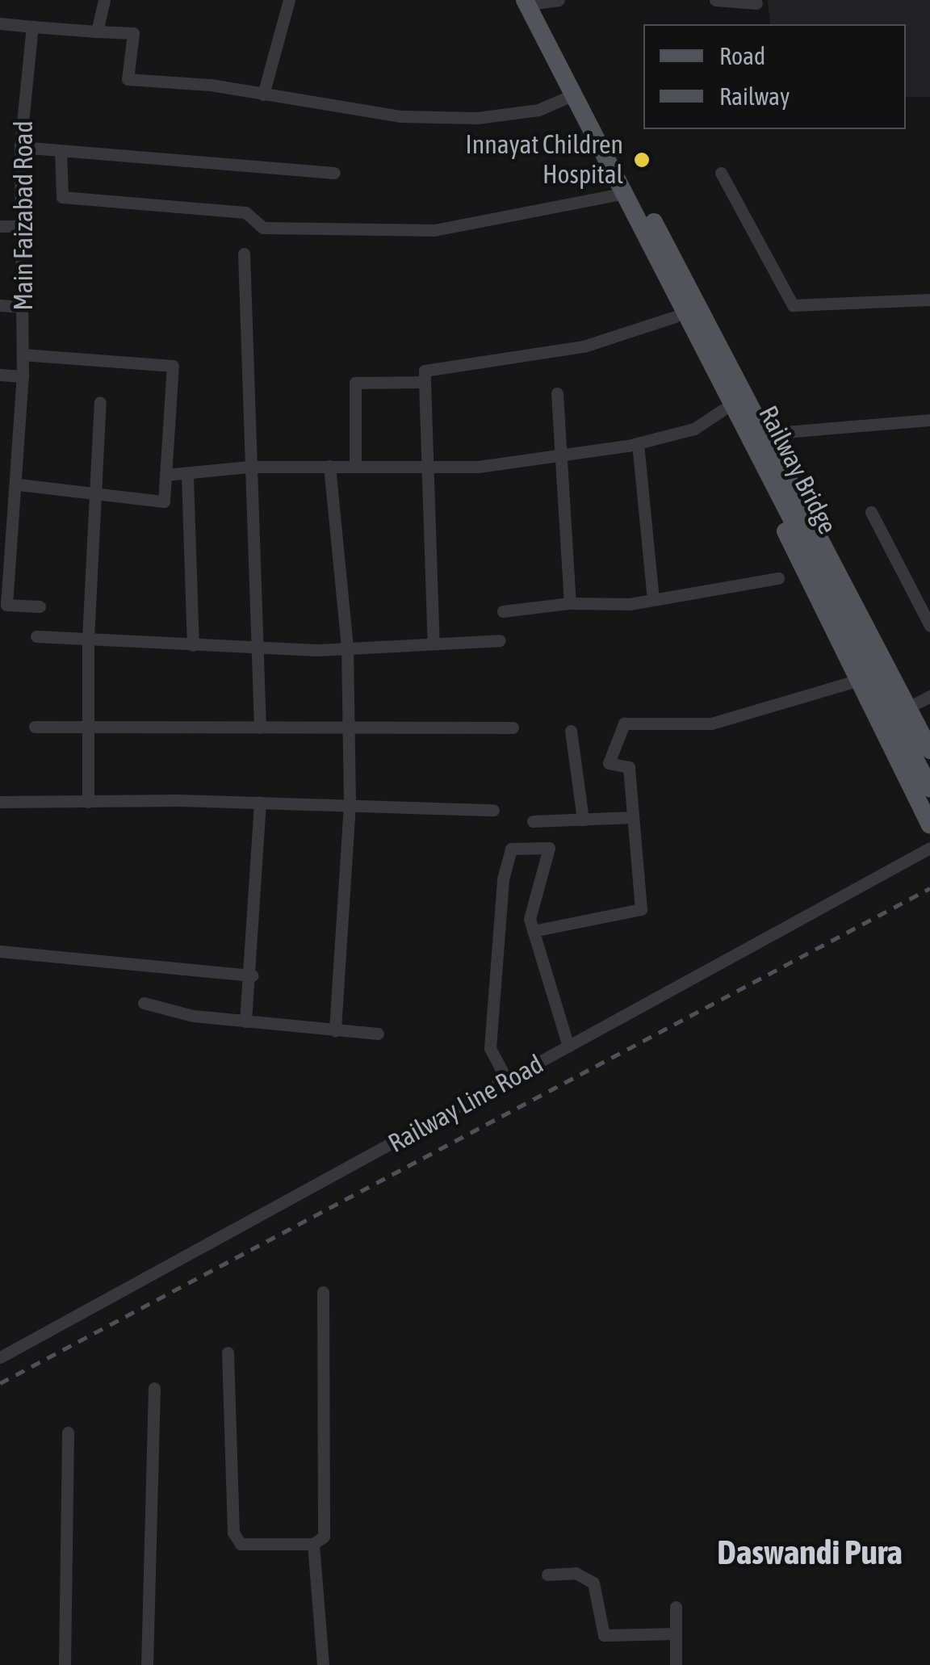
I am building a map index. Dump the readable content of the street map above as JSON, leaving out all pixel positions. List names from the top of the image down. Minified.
{"streets":{"main road":["Railway Bridge"],"street":["Main Faizabad Road","Railway Line Road"]},"districts":["Daswandi Pura"],"places":["Innayat Children Hospital"],"legend":["Road","Railway"]}
